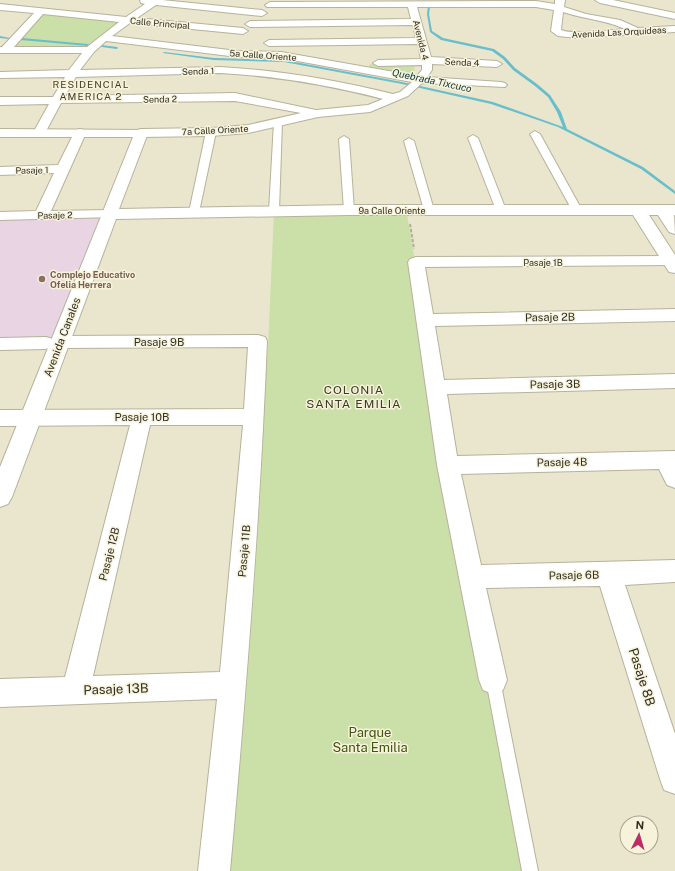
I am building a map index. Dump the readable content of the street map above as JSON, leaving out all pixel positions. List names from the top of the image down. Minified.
{"streets":{"street":["Calle Principal","Avenida Las Orquídeas","Avenida 4","5a Calle Oriente","Senda 4","Senda 1","Senda 2","7a Calle Oriente","Pasaje 1","9a Calle Oriente","Pasaje 2","Pasaje 1B","Pasaje 2B","Avenida Canales","Pasaje 9B","Pasaje 3B","Pasaje 10B","Pasaje 4B","Pasaje 11B","Pasaje 12B","Pasaje 6B","Pasaje 8B","Pasaje 13B"]},"crossings":[["Calle Principal","Avenida 4"],["Avenida 4","5a Calle Oriente"],["Avenida 4","Senda 4"],["Avenida 4","7a Calle Oriente"],["5a Calle Oriente","Senda 4"],["5a Calle Oriente","7a Calle Oriente"],["Senda 1","7a Calle Oriente"],["Senda 2","7a Calle Oriente"],["7a Calle Oriente","Avenida Canales"],["9a Calle Oriente","Pasaje 2"],["9a Calle Oriente","Avenida Canales"],["Pasaje 2","Avenida Canales"],["Avenida Canales","Pasaje 9B"],["Avenida Canales","Pasaje 10B"],["Pasaje 9B","Pasaje 11B"],["Pasaje 10B","Pasaje 11B"],["Pasaje 10B","Pasaje 12B"],["Pasaje 11B","Pasaje 13B"],["Pasaje 12B","Pasaje 13B"],["Pasaje 6B","Pasaje 8B"]],"districts":["RESIDENCIAL AMERICA 2","COLONIA SANTA EMILIA"],"water":["Quebrada Tixcuco"],"parks":["Parque Santa Emilia"],"places":["Complejo Educativo Ofelia Herrera"],"north":"top"}
